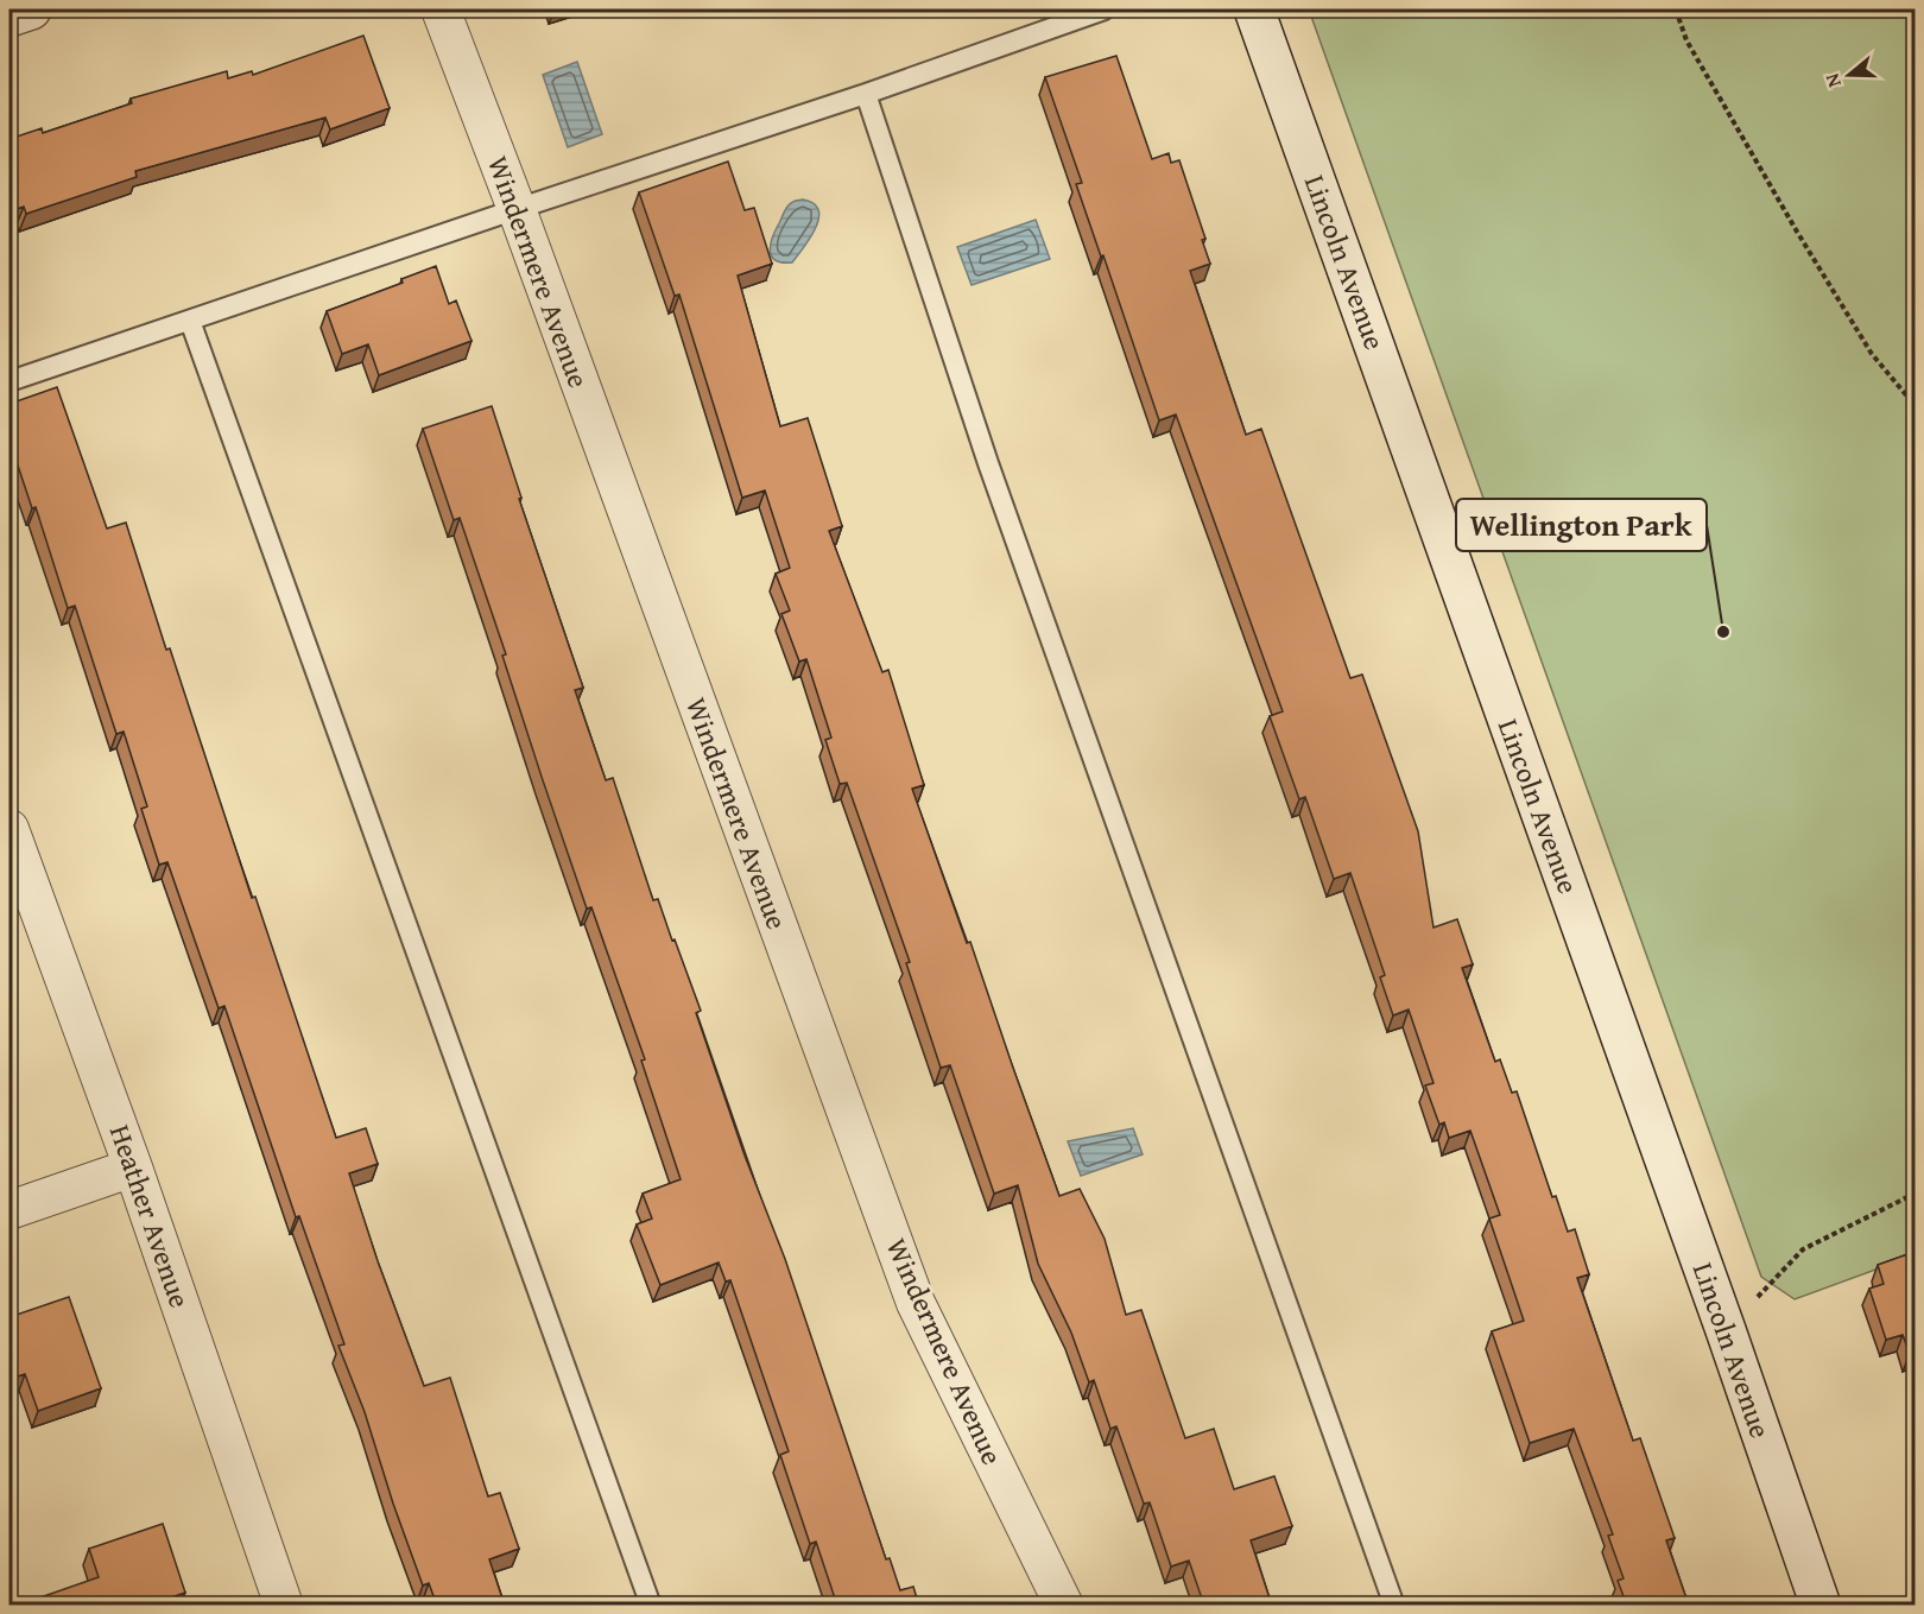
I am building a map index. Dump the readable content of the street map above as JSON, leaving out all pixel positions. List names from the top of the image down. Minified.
{"streets":{"main road":["Lincoln Avenue"],"street":["Windermere Avenue","Heather Avenue"]},"places":["Wellington Park"],"north":"left"}
